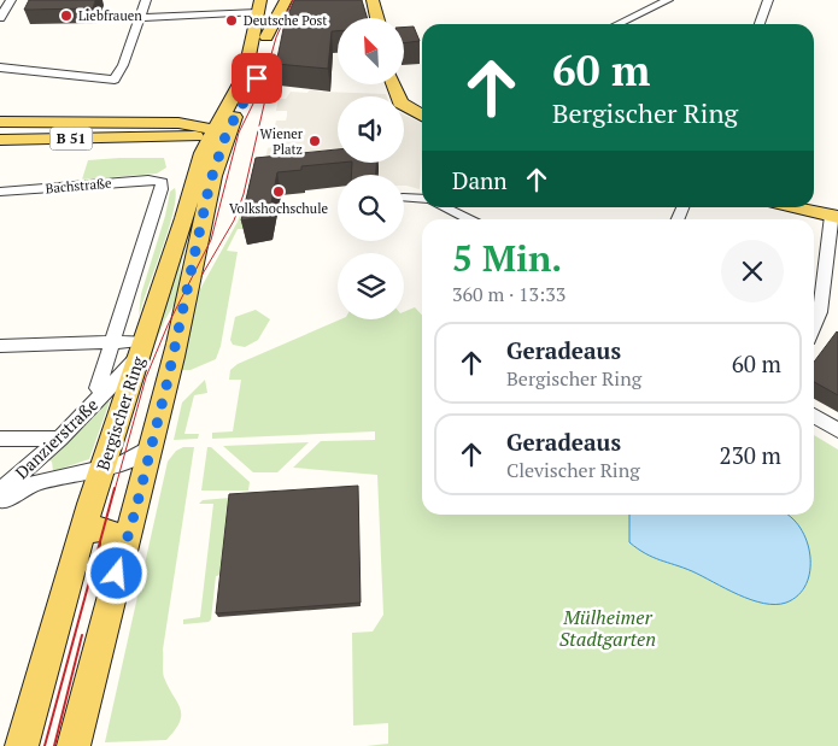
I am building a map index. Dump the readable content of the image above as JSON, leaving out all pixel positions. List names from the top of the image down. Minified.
{"streets":{"main road":["B 51","Bergischer Ring"],"street":["Bachstraße","Danzierstraße"]},"crossings":[["B 51","Bergischer Ring"],["Bachstraße","Bergischer Ring"],["Bergischer Ring","Danzierstraße"]],"parks":["Mülheimer Stadtgarten"],"places":["Liebfrauen","Deutsche Post","Wiener Platz","Volkshochschule"],"north":"top left","page":{"turn":["60 m","Bergischer Ring"],"then":"Dann","heading":["5 Min.","360 m · 13:33"],"list":[{"name":"Geradeaus","note":"Bergischer Ring","value":"60 m"},{"name":"Geradeaus","note":"Clevischer Ring","value":"230 m"}]}}
